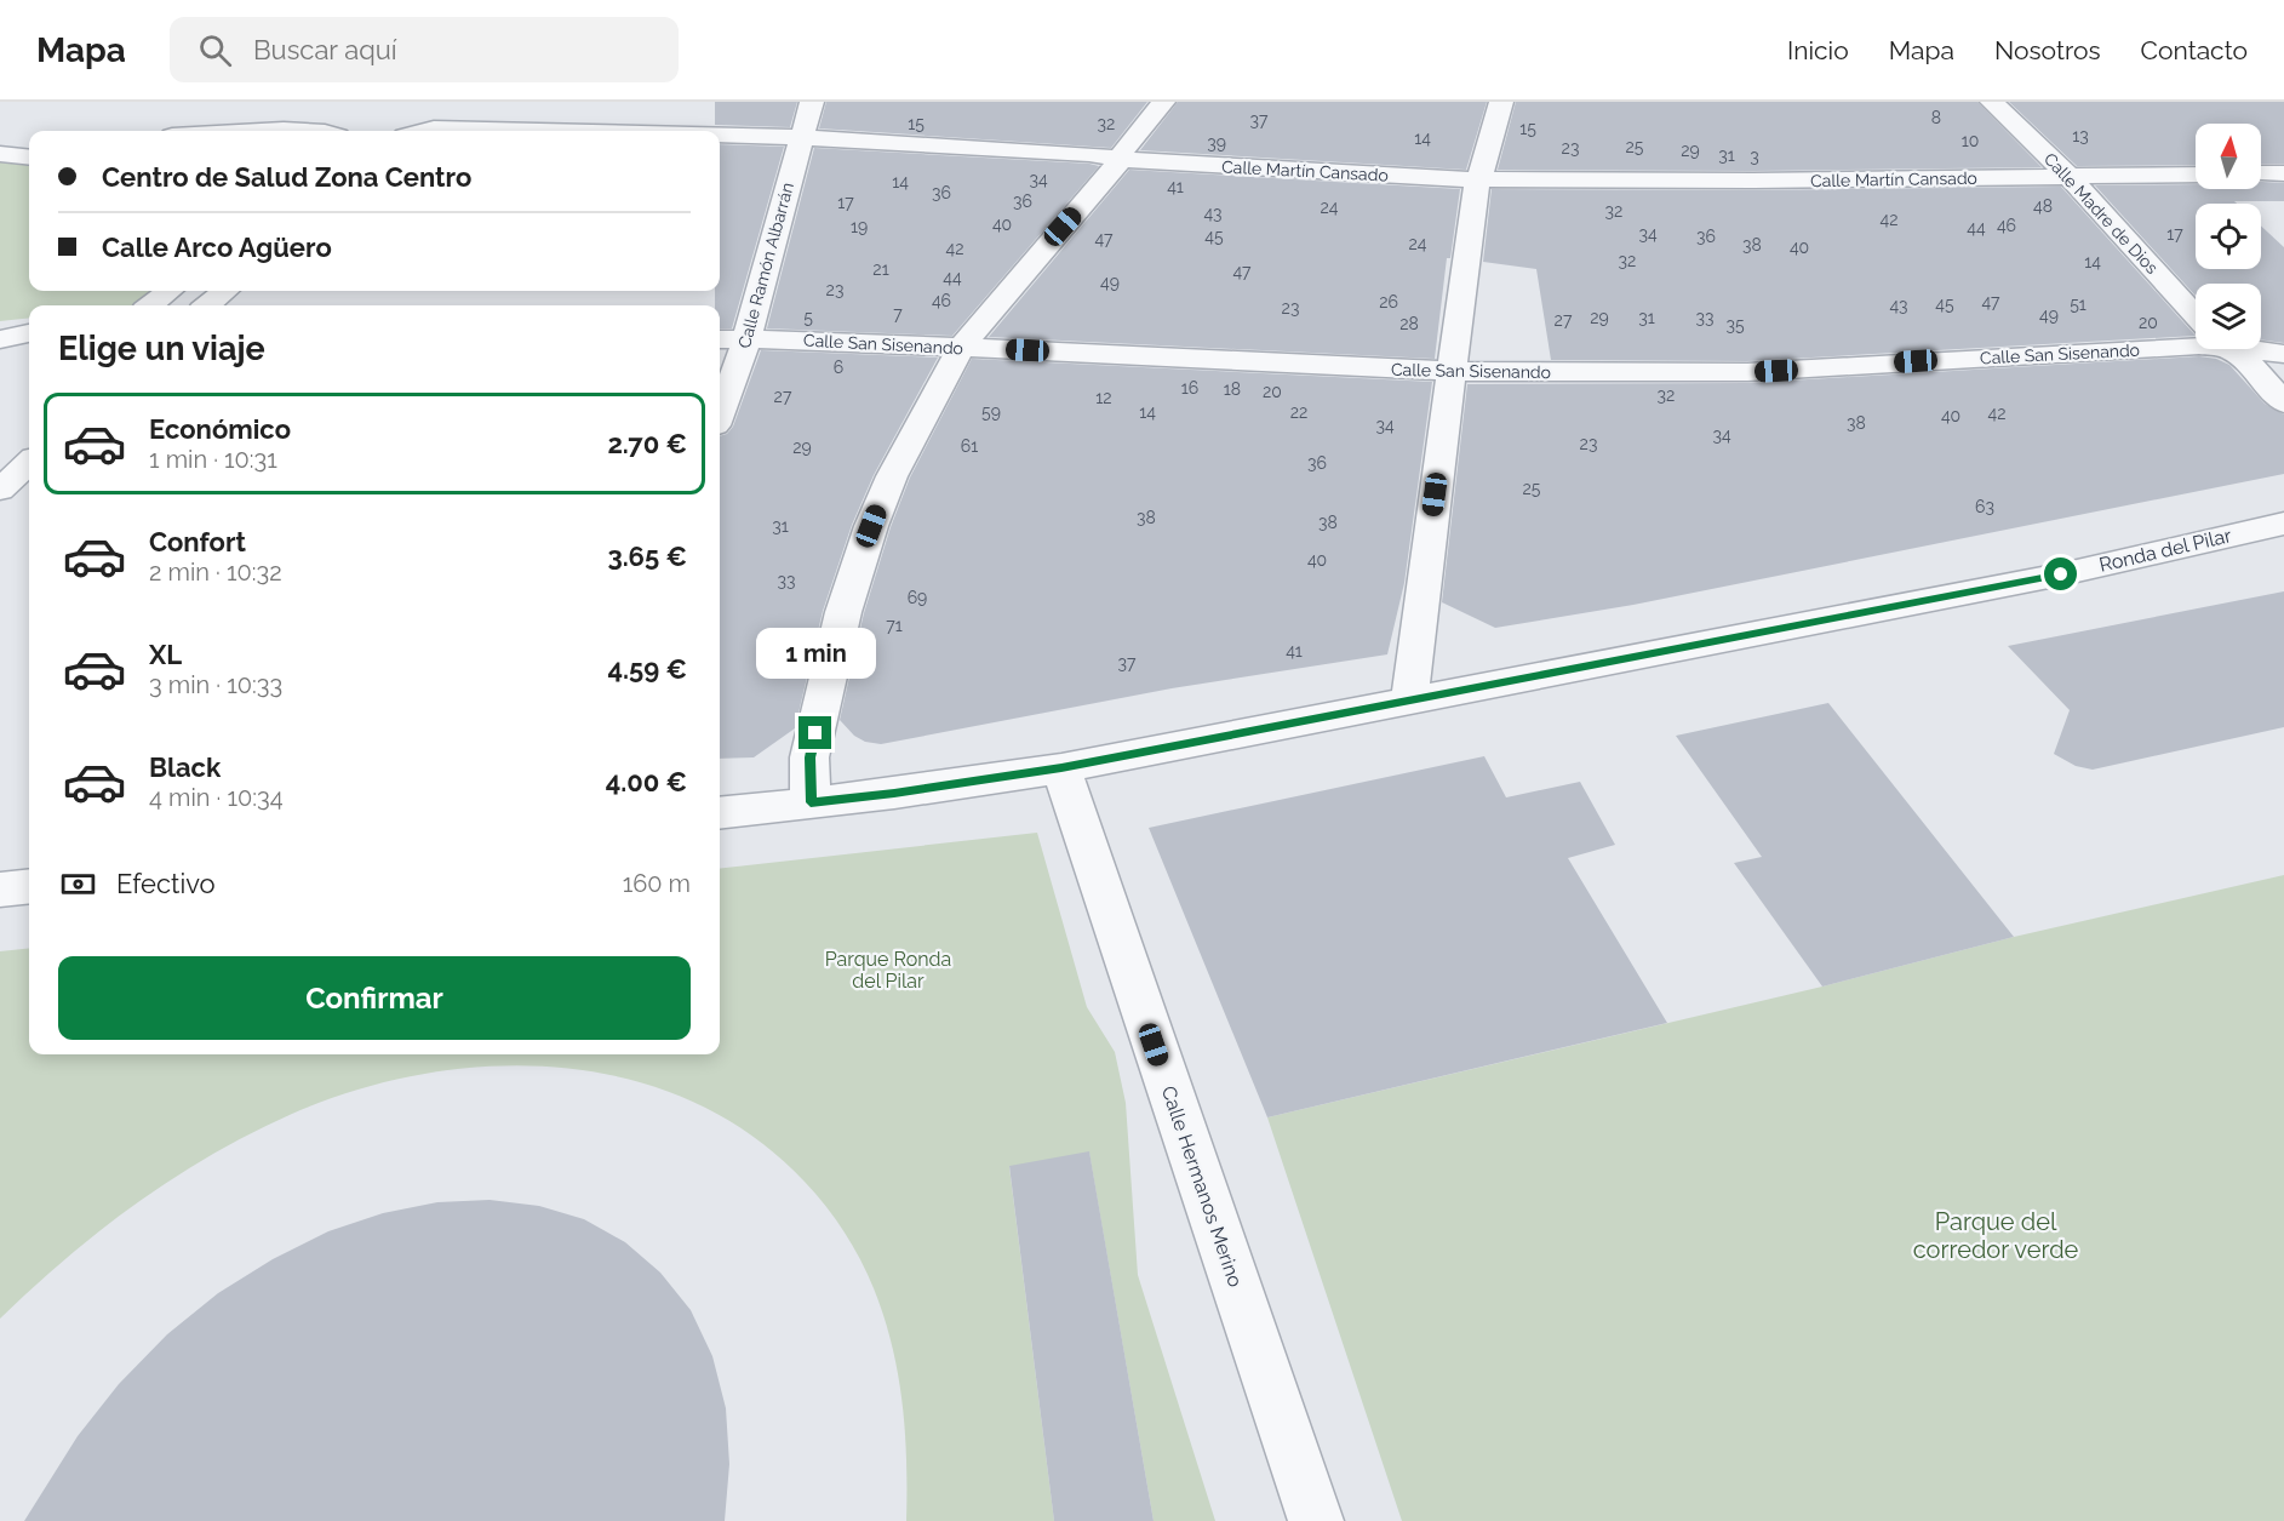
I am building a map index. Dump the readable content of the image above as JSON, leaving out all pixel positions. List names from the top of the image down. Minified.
{"streets":{"street":["Calle Martín Cansado","Calle Madre de Dios","Calle Ramón Albarrán","Calle San Sisenando","Ronda del Pilar","Calle Hermanos Merino"]},"crossings":[["Calle Martín Cansado","Calle Madre de Dios"],["Calle Martín Cansado","Calle Ramón Albarrán"],["Calle Ramón Albarrán","Calle San Sisenando"],["Ronda del Pilar","Calle Hermanos Merino"]],"parks":["Parque Ronda del Pilar","Parque del corredor verde"],"house_numbers":["8","37","15","32","15","13","14","10","39","25","23","29","31","3","34","14","41","36","36","17","48","24","32","43","42","40","46","19","44","34","17","45","36","47","24","38","40","42","32","14","21","47","44","49","23","46","26","47","45","51","43","23","7","49","5","29","31","33","27","20","28","35","6","16","18","20","32","27","12","59","14","22","42","40","38","34","34","23","61","29","36","25","63","38","38","31","40","33","69","71","41","37"],"north":"top","page":{"header":"Mapa","search":"Buscar aquí","nav":["Inicio","Mapa","Nosotros","Contacto"],"banner":["Centro de Salud Zona Centro","Calle Arco Agüero"],"heading":"Elige un viaje","list":[{"name":"Económico","note":"1 min · 10:31","value":"2.70 €"},{"name":"Confort","note":"2 min · 10:32","value":"3.65 €"},{"name":"XL","note":"3 min · 10:33","value":"4.59 €"},{"name":"Black","note":"4 min · 10:34","value":"4.00 €"}],"bubble":"1 min","pay":["Efectivo","160 m"],"buttons":"Confirmar"}}
